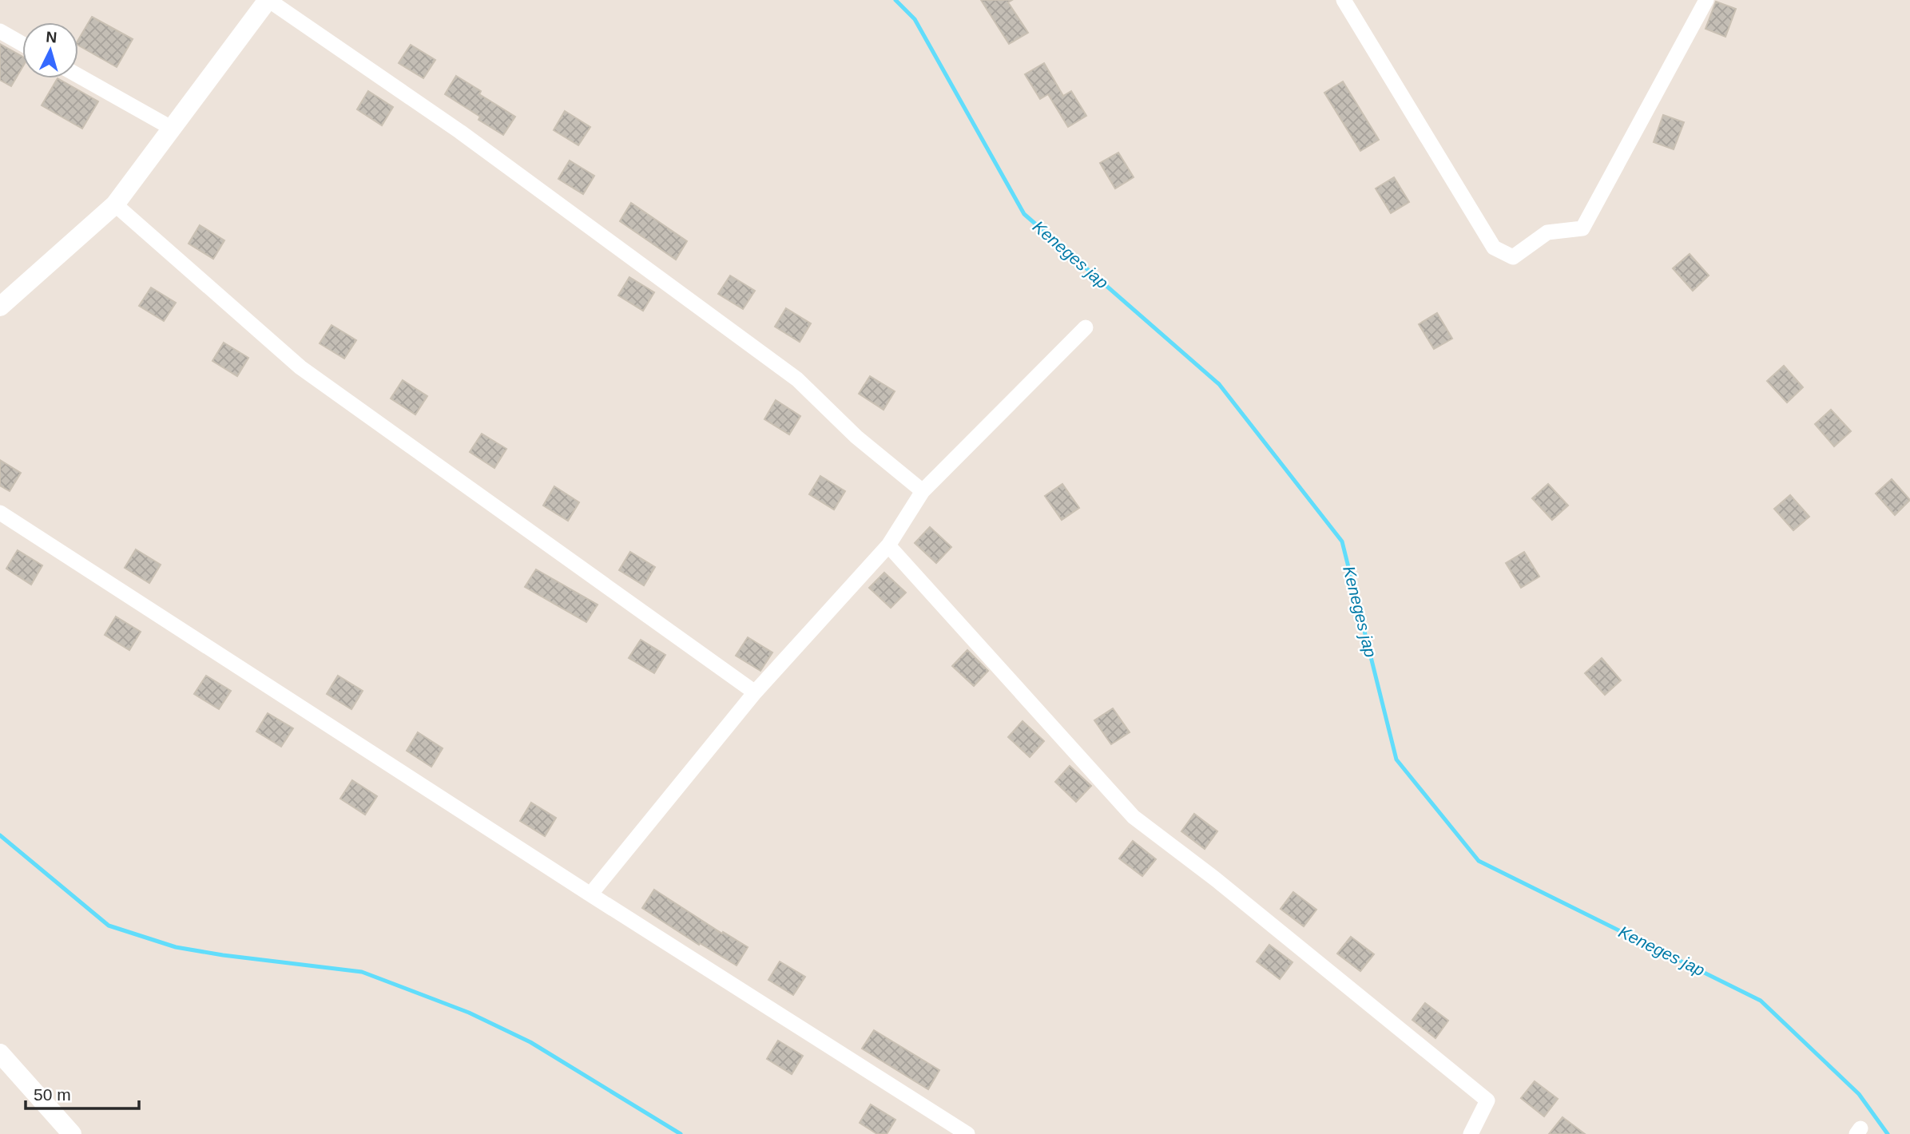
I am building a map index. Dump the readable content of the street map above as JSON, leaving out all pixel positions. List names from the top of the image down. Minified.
{"water":["Keneges jap"],"scale_bar":"50 m","north":"top"}
